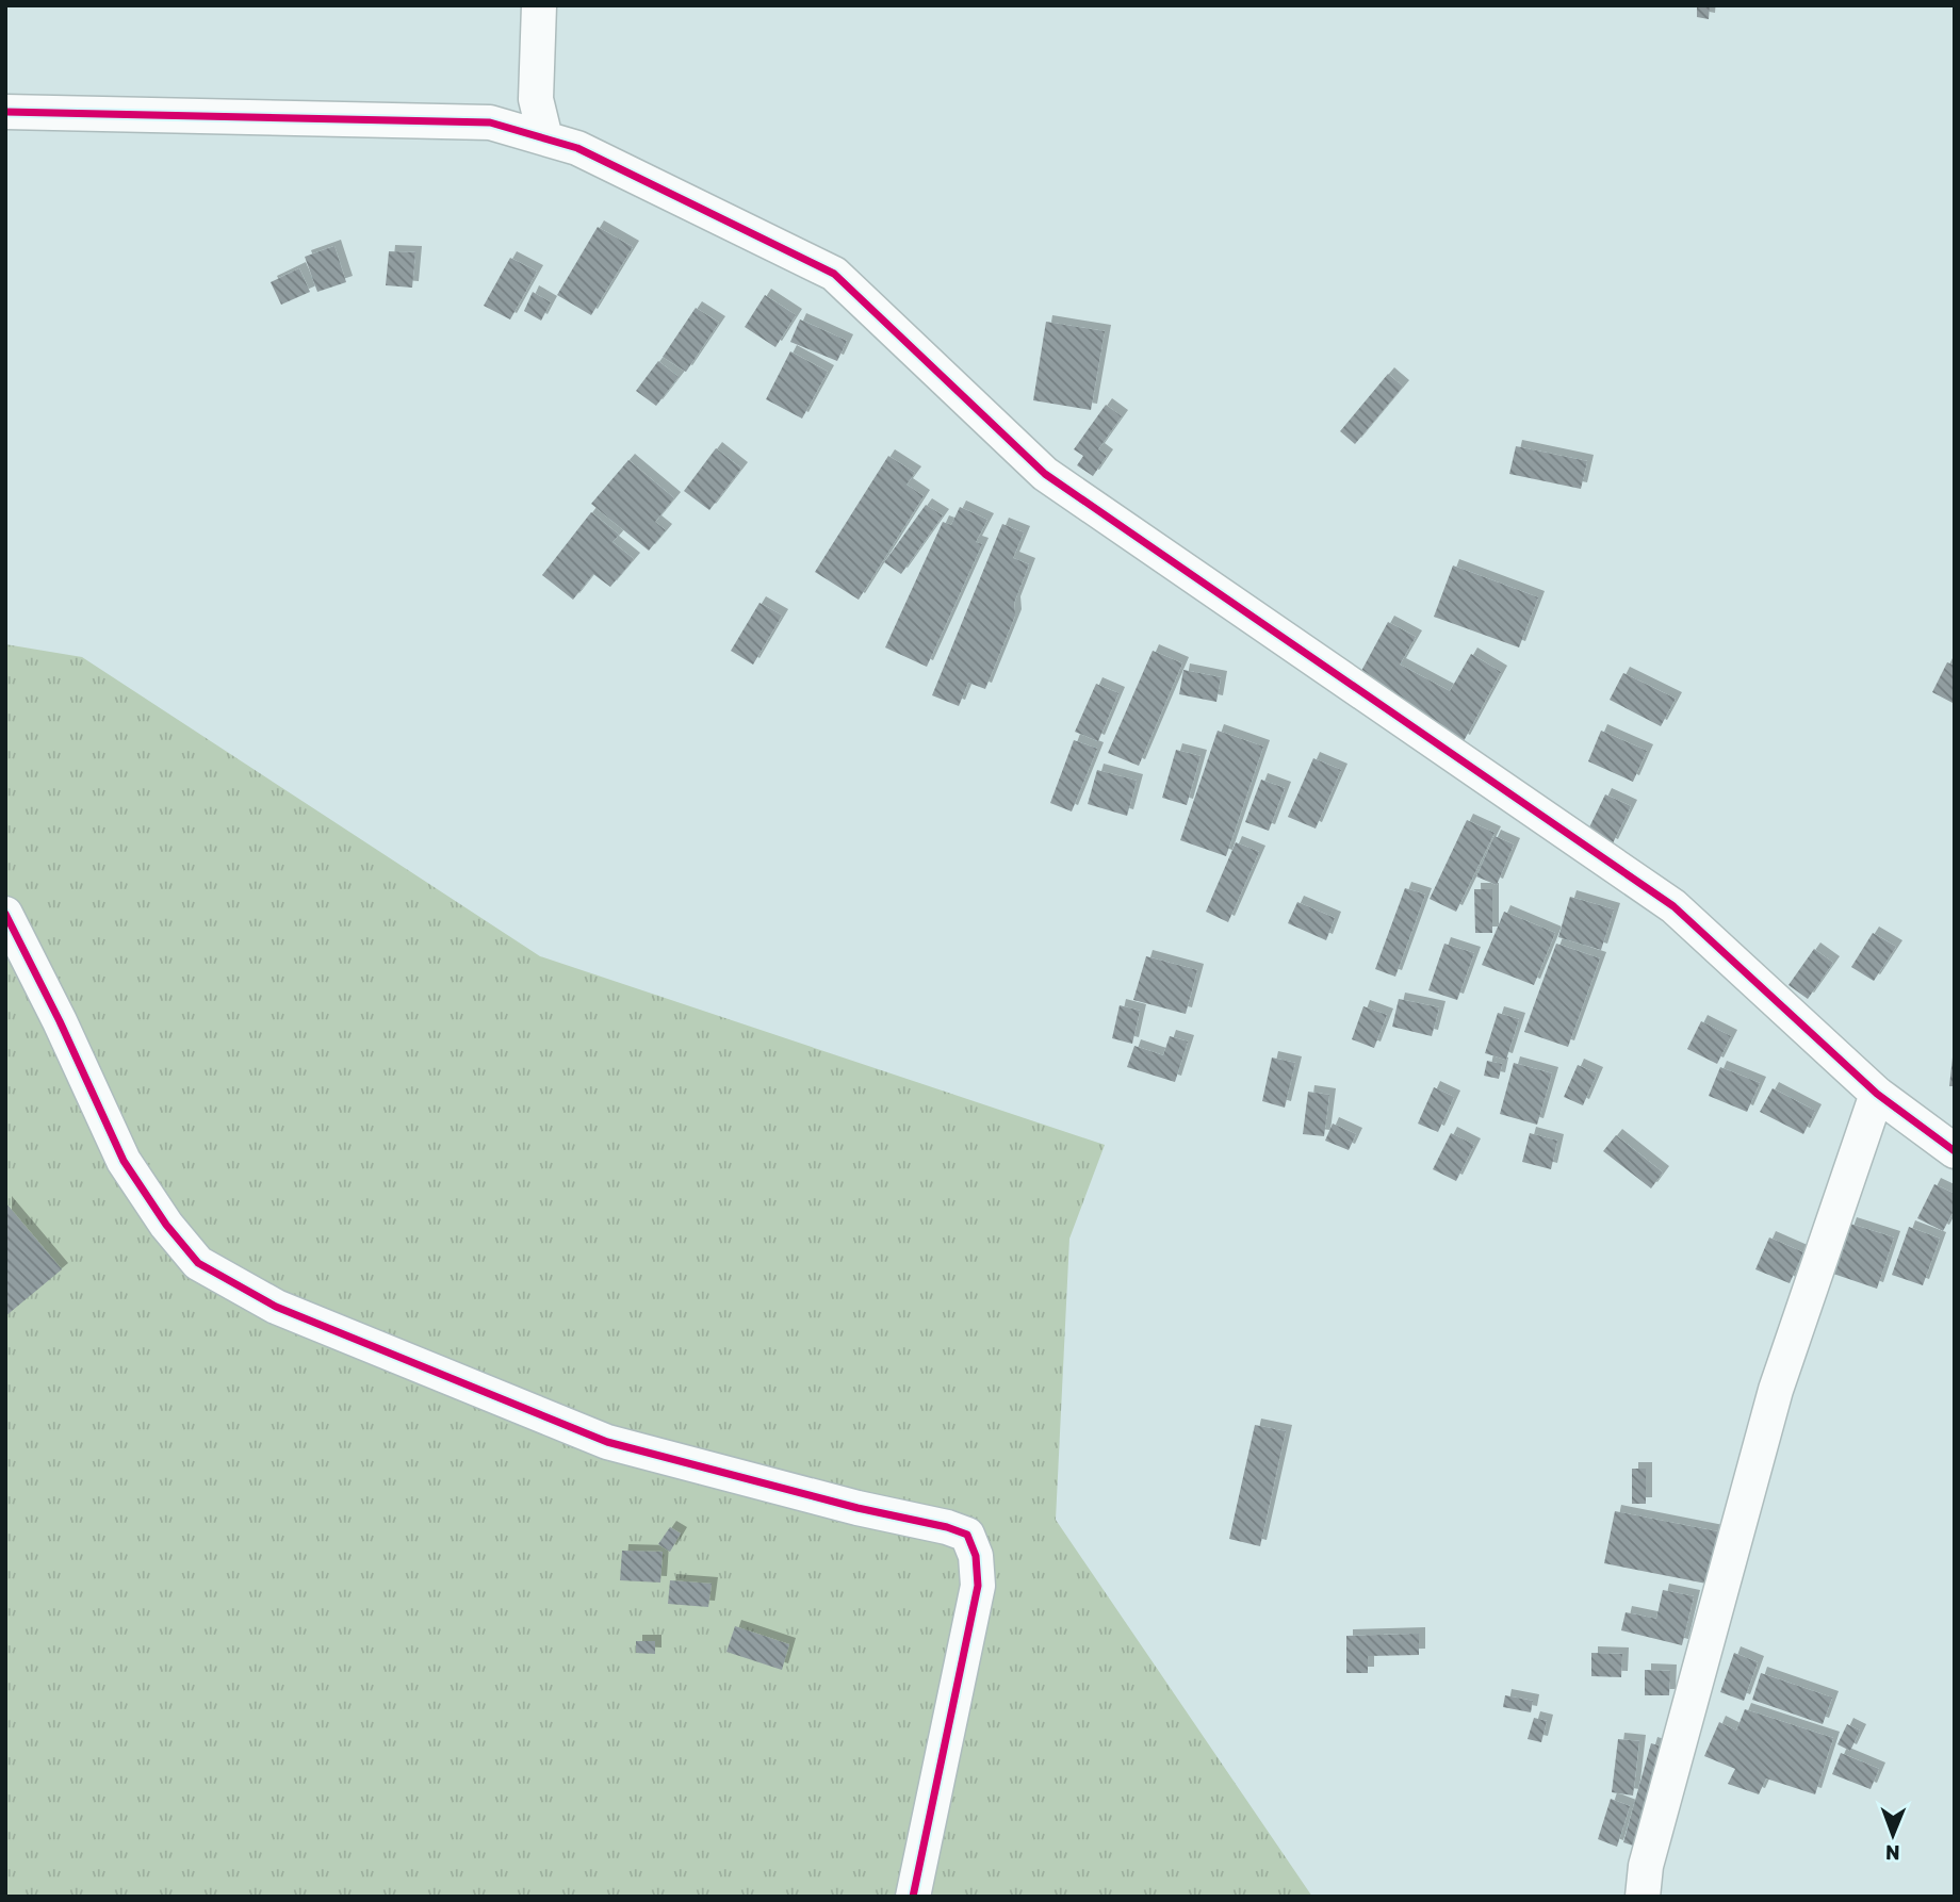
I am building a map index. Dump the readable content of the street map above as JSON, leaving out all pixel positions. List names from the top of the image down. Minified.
{"north":"bottom"}
